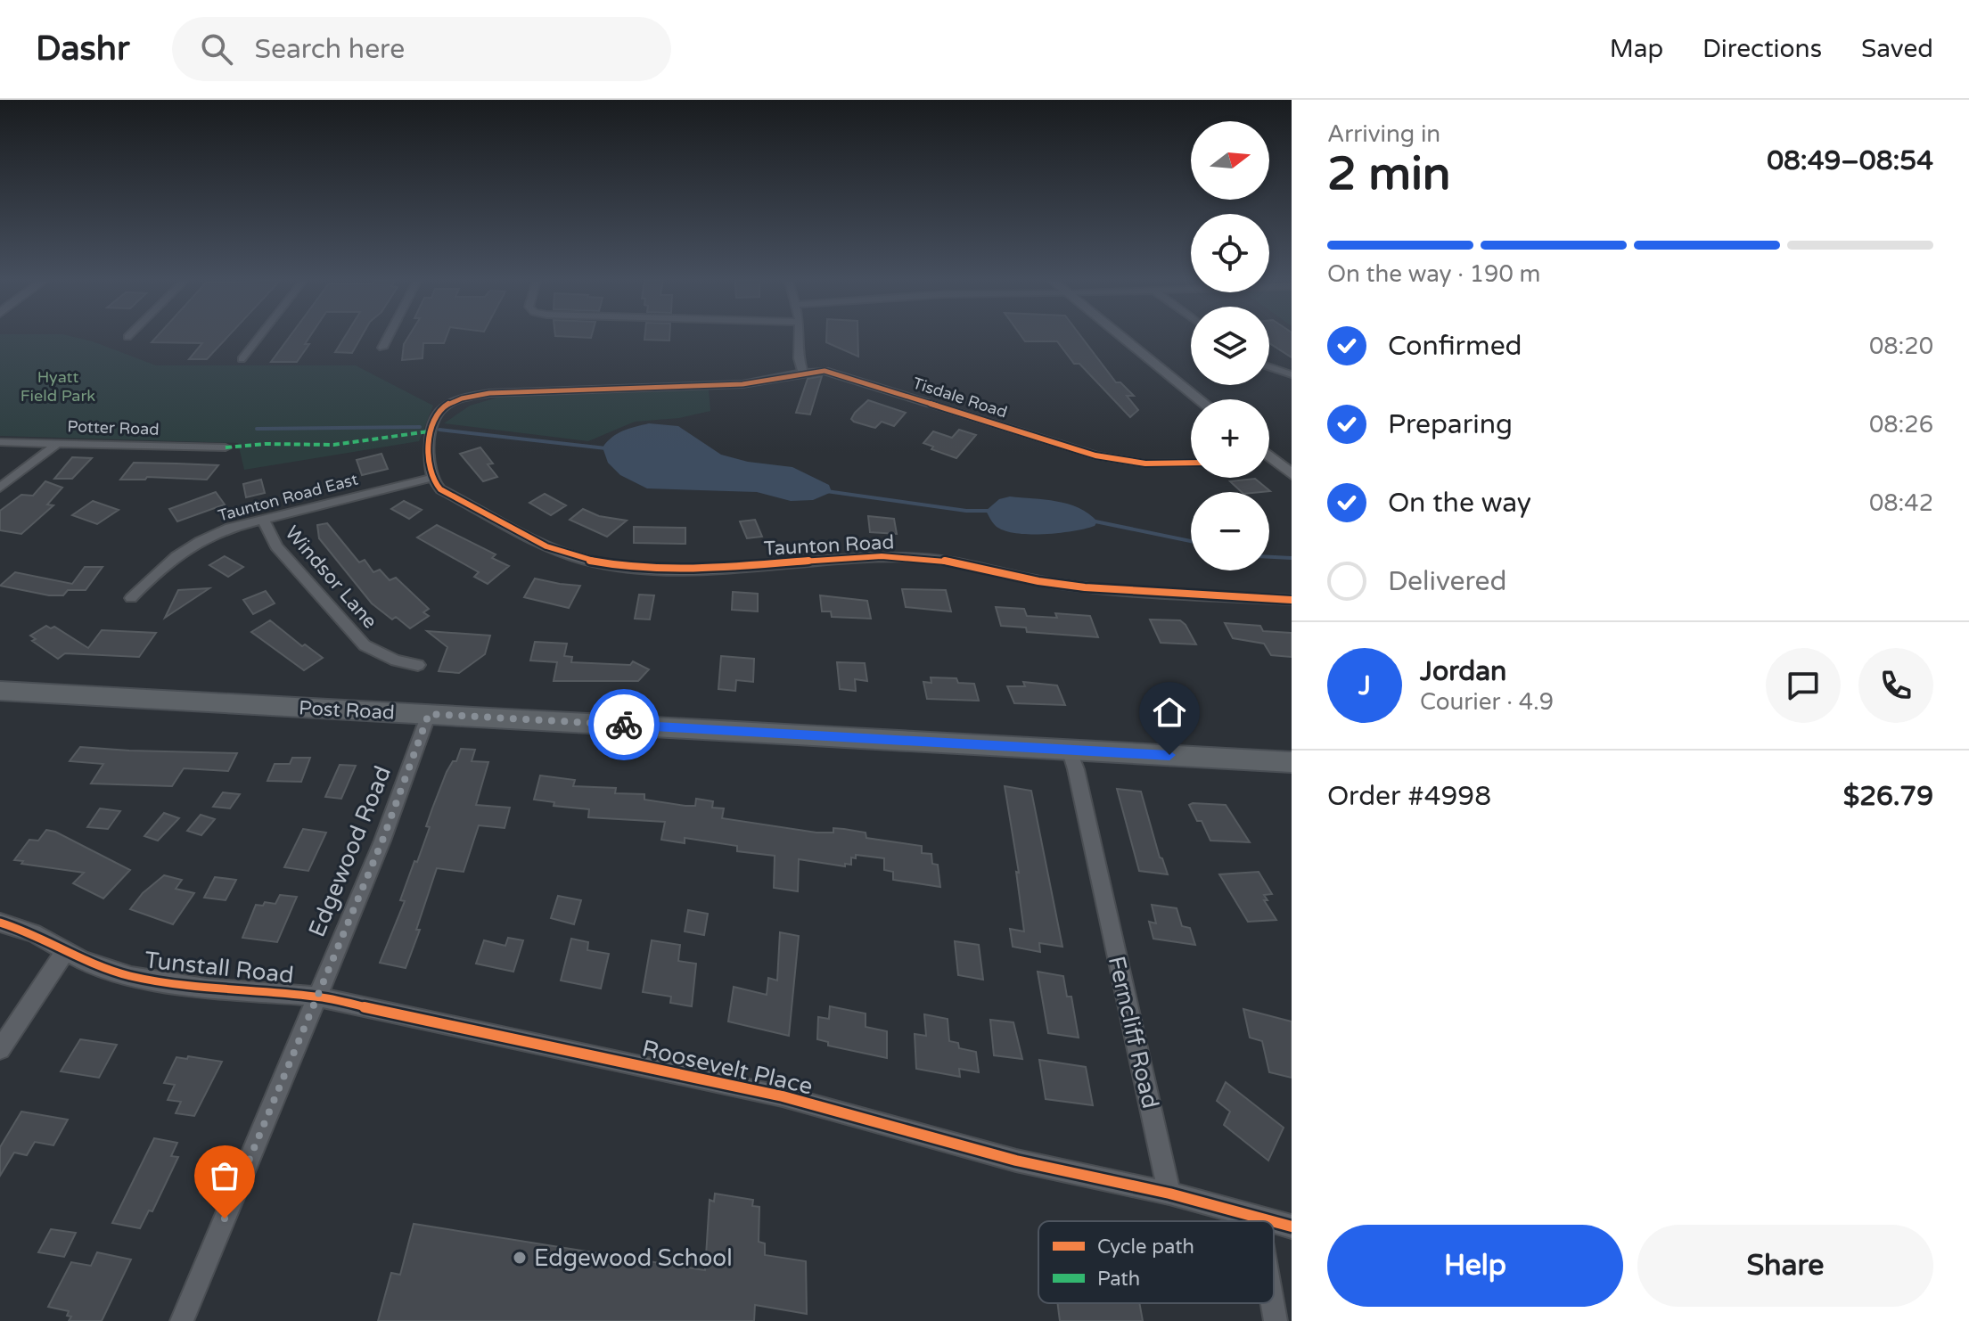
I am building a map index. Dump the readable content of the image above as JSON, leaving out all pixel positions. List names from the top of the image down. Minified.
{"streets":{"main road":["Post Road"],"street":["Tisdale Road","Potter Road","Taunton Road East","Taunton Road","Windsor Lane","Edgewood Road","Tunstall Road","Ferncliff Road","Roosevelt Place"]},"crossings":[["Tisdale Road","Taunton Road East"],["Tisdale Road","Taunton Road"],["Taunton Road East","Taunton Road"],["Taunton Road East","Windsor Lane"],["Post Road","Edgewood Road"],["Post Road","Ferncliff Road"],["Edgewood Road","Tunstall Road"],["Edgewood Road","Roosevelt Place"],["Tunstall Road","Roosevelt Place"],["Ferncliff Road","Roosevelt Place"]],"parks":["Hyatt Field Park"],"places":["Edgewood School"],"legend":["Cycle path","Path"],"north":"right","page":{"header":"Dashr","search":"Search here","nav":["Map","Directions","Saved"],"heading":["2 min","Arriving in","08:49–08:54"],"panel":["Jordan","Courier · 4.9","Order #4998","$26.79"],"map_buttons":["+","−"],"bar":"On the way · 190 m","list":[["Confirmed","08:20"],["Preparing","08:26"],["On the way","08:42"],"Delivered"],"round":"J","buttons":["Help","Share"]}}
